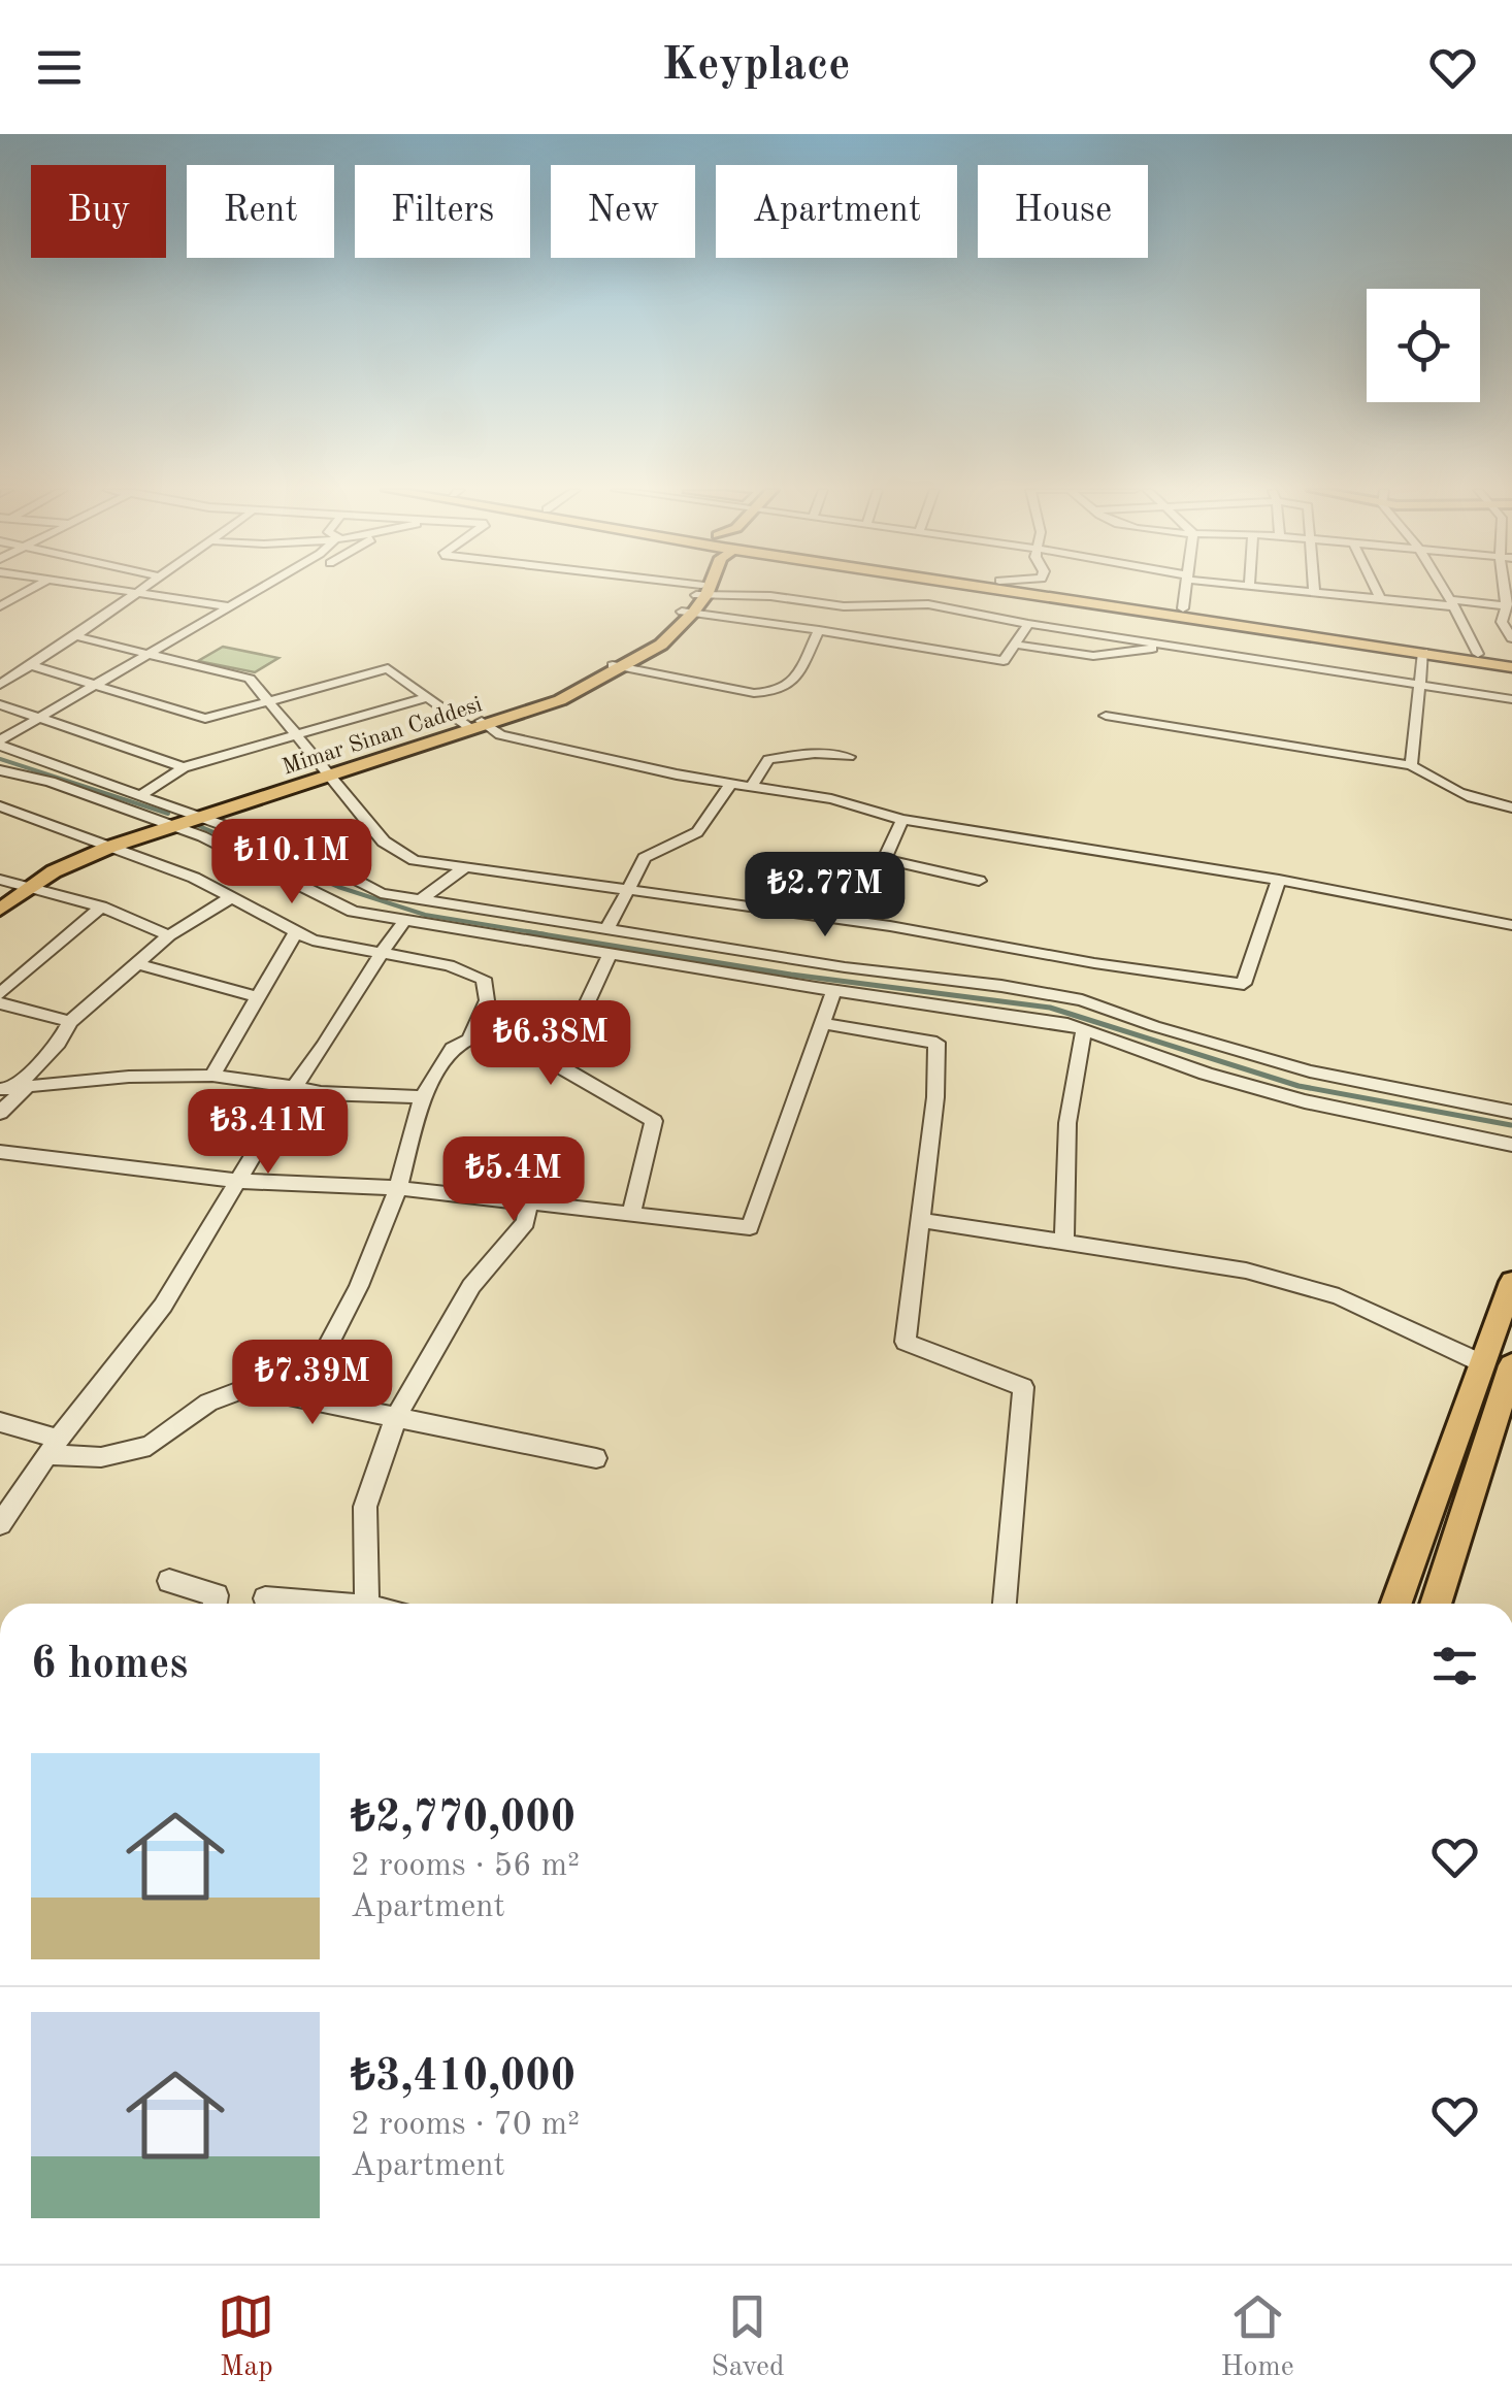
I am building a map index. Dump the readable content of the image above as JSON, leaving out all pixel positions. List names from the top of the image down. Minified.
{"streets":{"main road":["Mimar Sinan Caddesi"]},"page":{"header":"Keyplace","chip":["Buy","Rent","Filters","New","Apartment","House"],"price":["₺10.1M","₺2.77M","₺6.38M","₺3.41M","₺5.4M","₺7.39M"],"heading":"6 homes","list":[{"name":"₺2,770,000","note":"2 rooms · 56 m² · Apartment"},{"name":"₺3,410,000","note":"2 rooms · 70 m² · Apartment"}],"tabs":["Map","Saved","Home"]}}
